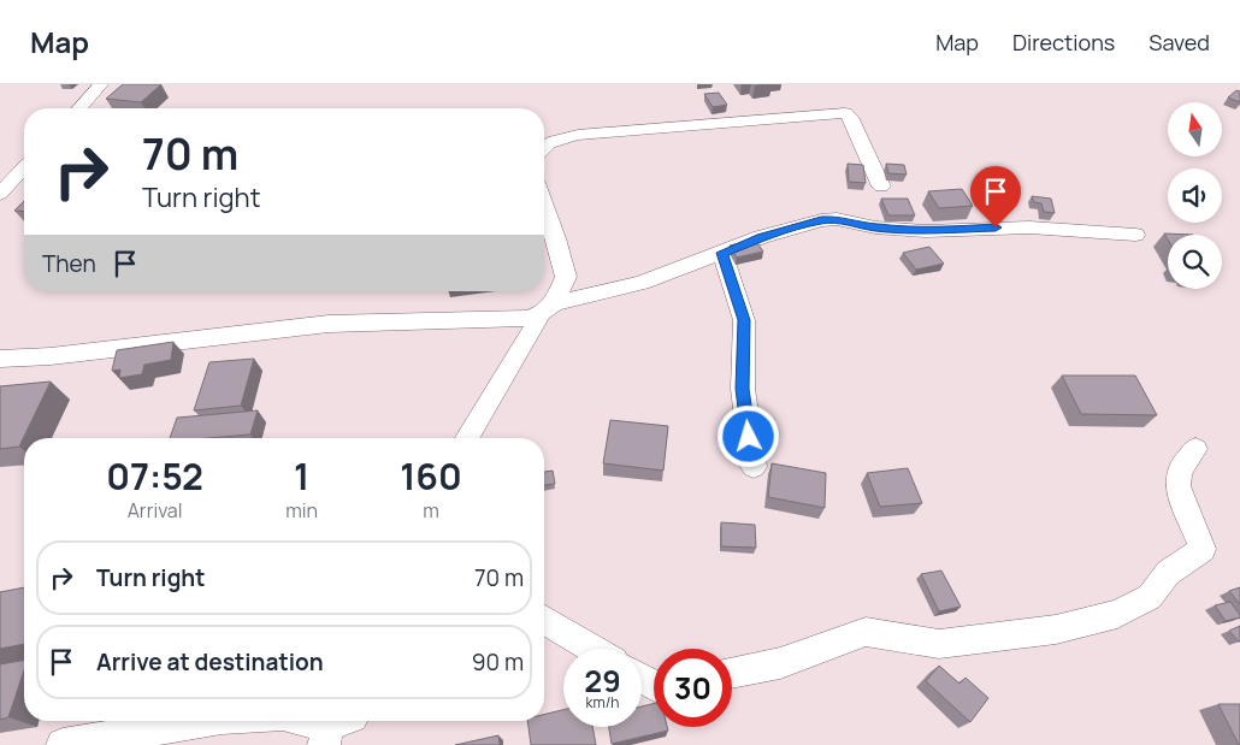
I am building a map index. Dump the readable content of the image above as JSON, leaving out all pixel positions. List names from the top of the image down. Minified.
{"north":"top","page":{"header":"Map","nav":["Map","Directions","Saved"],"turn":["70 m","Turn right"],"then":"Then","eta":["07:52","Arrival","1","min","160","m"],"list":[{"name":"Turn right","value":"70 m"},{"name":"Arrive at destination","value":"90 m"}],"speed":"29 km/h","limit":"30"}}
